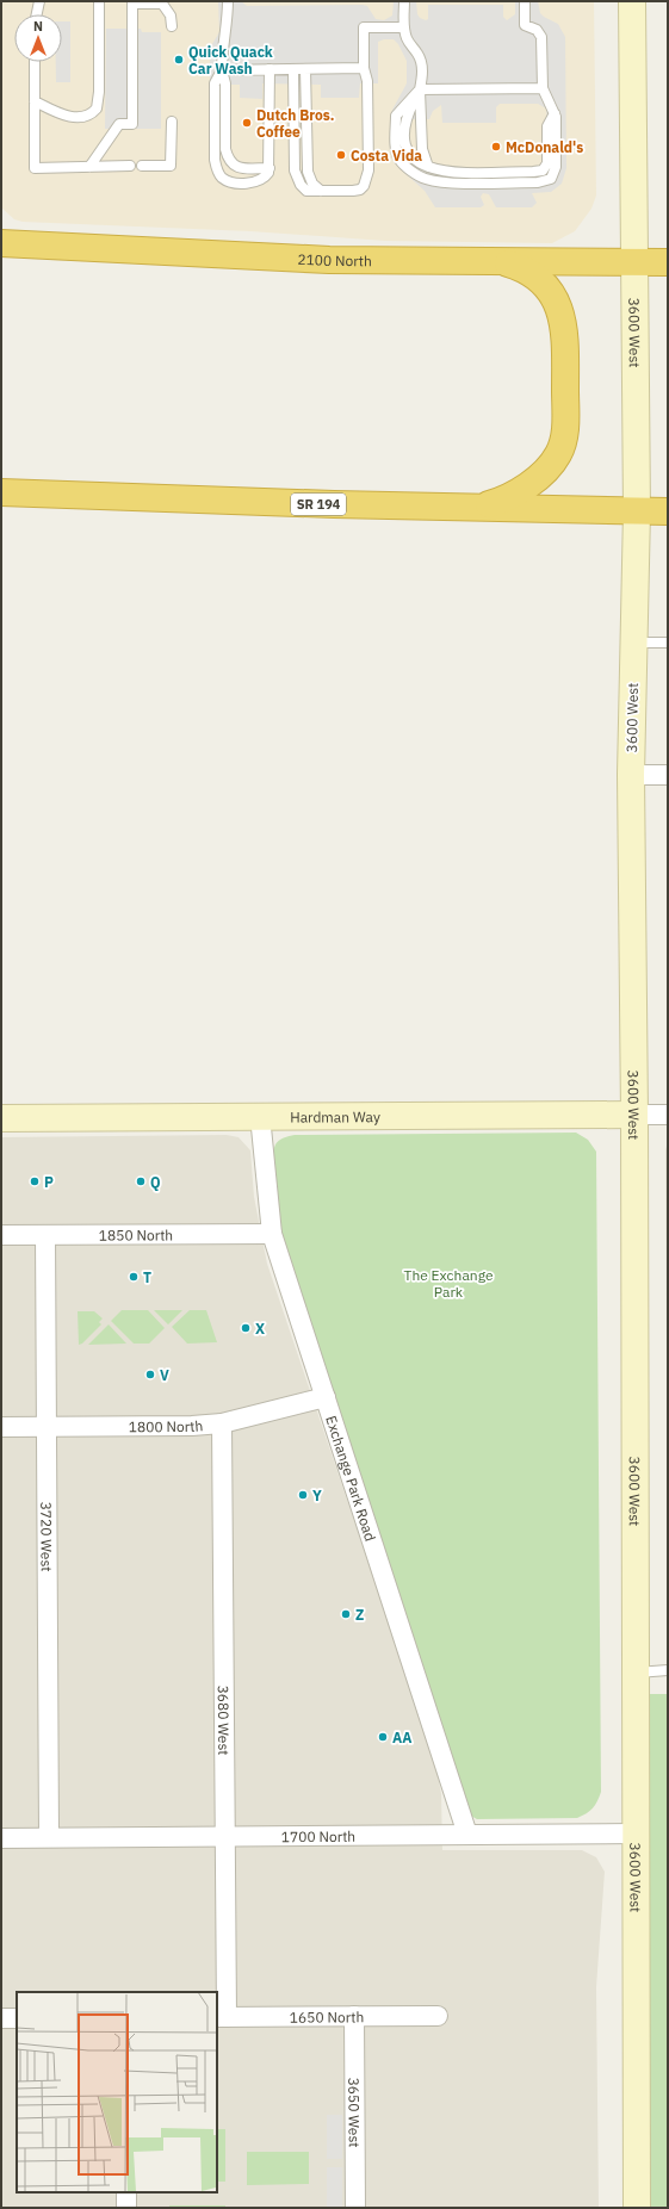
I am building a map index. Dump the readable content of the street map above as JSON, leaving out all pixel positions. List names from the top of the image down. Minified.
{"streets":{"highway":["2100 North","SR 194"],"street":["3600 West","Hardman Way","1850 North","1800 North","Exchange Park Road","3720 West","3680 West","1700 North","1650 North","3650 West"]},"crossings":[["2100 North","3600 West"],["3600 West","SR 194"],["3600 West","Hardman Way"],["3600 West","1700 North"],["Hardman Way","Exchange Park Road"],["1850 North","Exchange Park Road"],["1850 North","3720 West"],["1800 North","Exchange Park Road"],["1800 North","3720 West"],["1800 North","3680 West"],["Exchange Park Road","1700 North"],["3720 West","1700 North"],["3680 West","1700 North"],["3680 West","1650 North"],["1650 North","3650 West"]],"parks":["The Exchange Park"],"places":["Quick Quack Car Wash","Dutch Bros. Coffee","McDonald's","Costa Vida","P","Q","T","X","V","Y","Z","AA"],"north":"top"}
